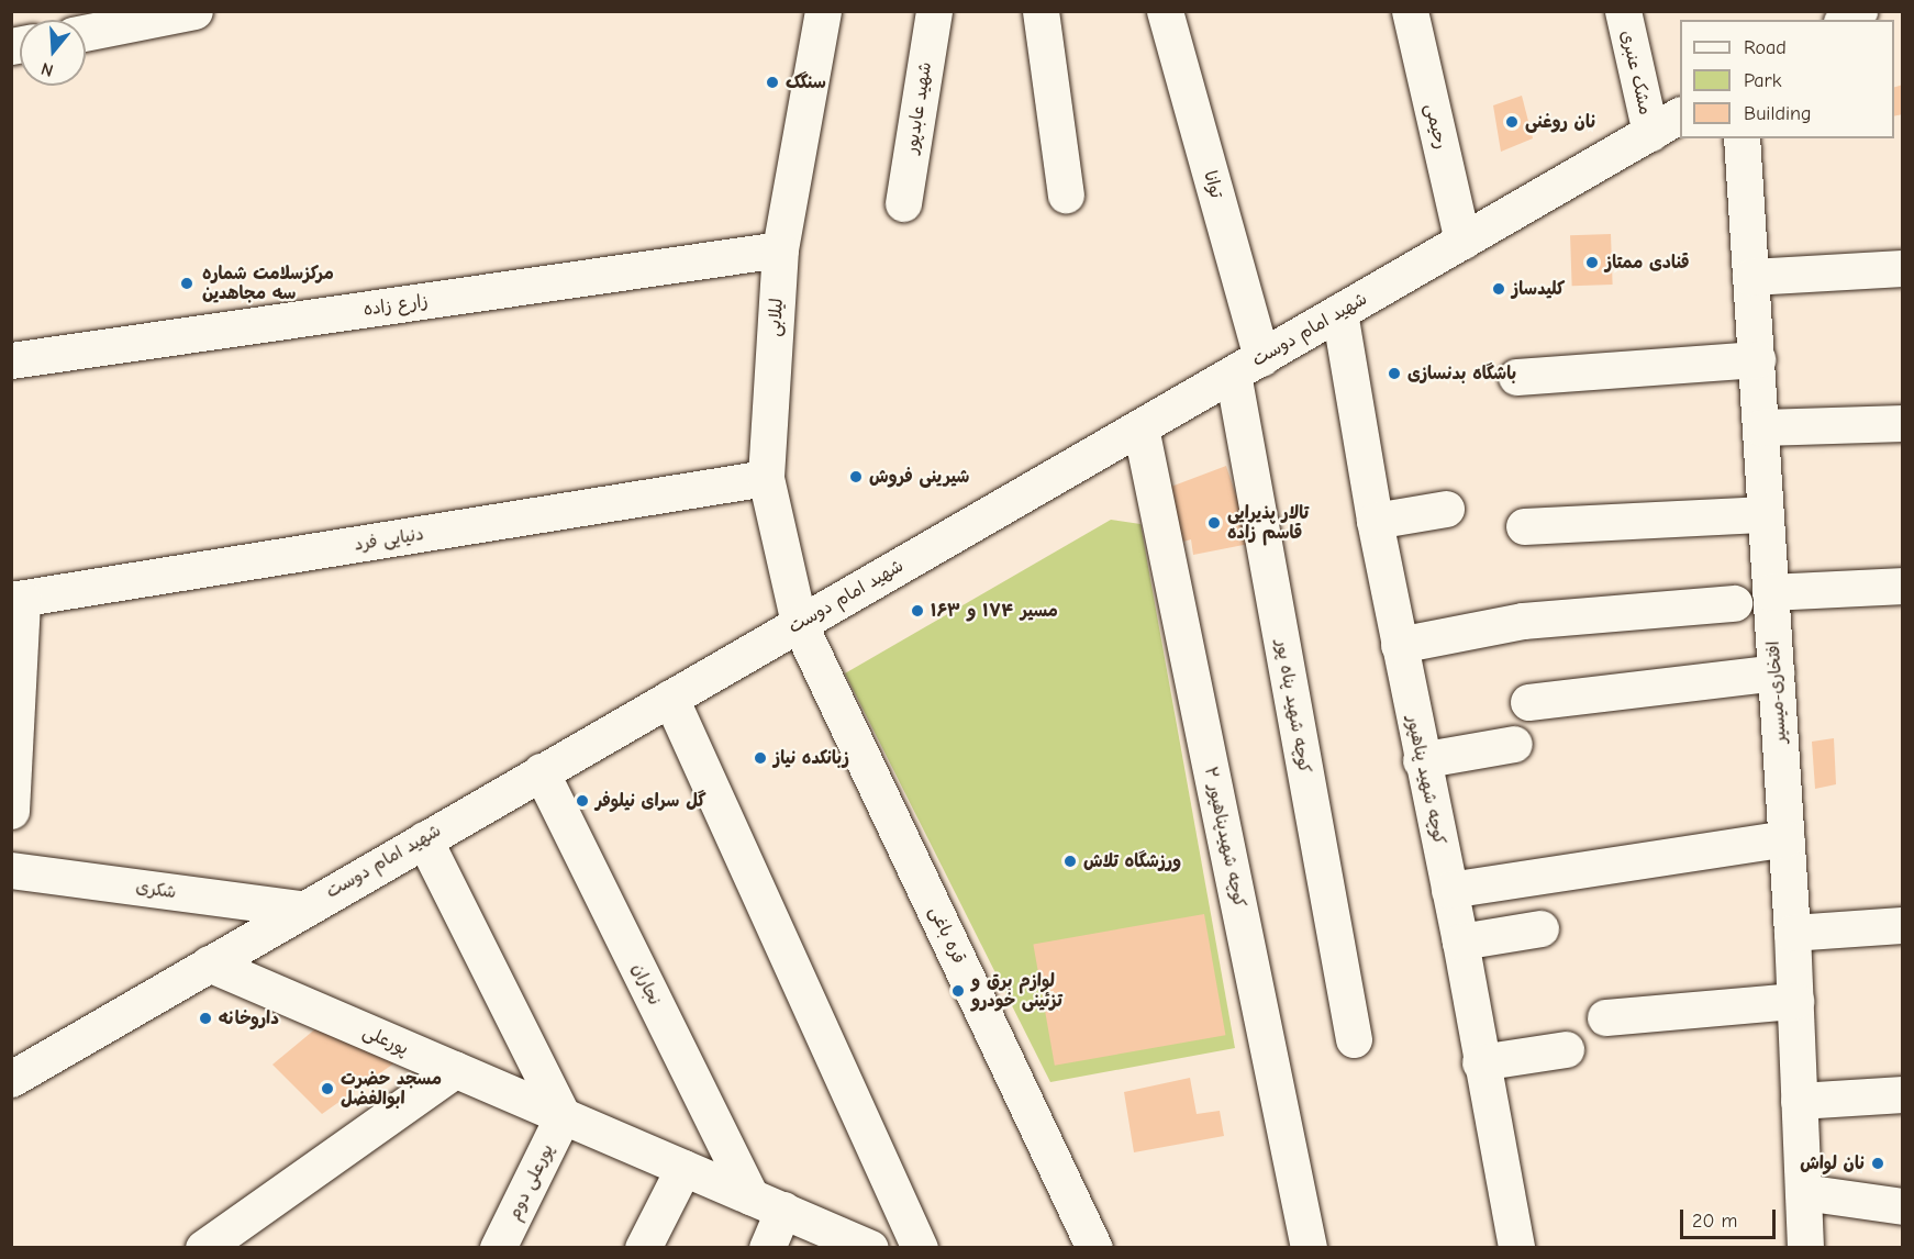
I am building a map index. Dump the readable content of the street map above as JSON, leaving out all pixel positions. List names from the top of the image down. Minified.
{"streets":{"street":["مشک عنبری","شهید عابدپور","رحیمی","توانا","زارع زاده","لیلابی","شهید امام دوست","دنیایی فرد","افتخاری-میسیر","کوچه شهید پناه پور","کوچه شهید پناهپور","۲ کوچه شهیدپناهپور","شکری","قره باغی","نجاران","پورعلی","پورعلی دوم"]},"crossings":[["مشک عنبری","شهید امام دوست"],["رحیمی","شهید امام دوست"],["توانا","شهید امام دوست"],["توانا","کوچه شهید پناه پور"],["زارع زاده","لیلابی"],["لیلابی","شهید امام دوست"],["لیلابی","دنیایی فرد"],["لیلابی","قره باغی"],["شهید امام دوست","کوچه شهید پناه پور"],["شهید امام دوست","کوچه شهید پناهپور"],["شهید امام دوست","۲ کوچه شهیدپناهپور"],["شهید امام دوست","شکری"],["شهید امام دوست","قره باغی"],["شهید امام دوست","نجاران"],["شهید امام دوست","پورعلی"],["نجاران","پورعلی"],["پورعلی","پورعلی دوم"]],"places":["سنگک","نان روغنی","قنادی ممتاز","مرکزسلامت شماره سه مجاهدین","کلیدساز","باشگاه بدنسازی","شیرینی فروش","تالار پذیرایی قاسم زاده","مسیر ۱۷۴ و ۱۶۳","زبانکده نیاز","گل سرای نیلوفر","ورزشگاه تلاش","لوازم برق و تزئینی خودرو","داروخانه","مسجد حضرت ابوالفضل","نان لواش"],"legend":["Road","Park","Building"],"scale_bar":"20 m","north":"bottom"}
